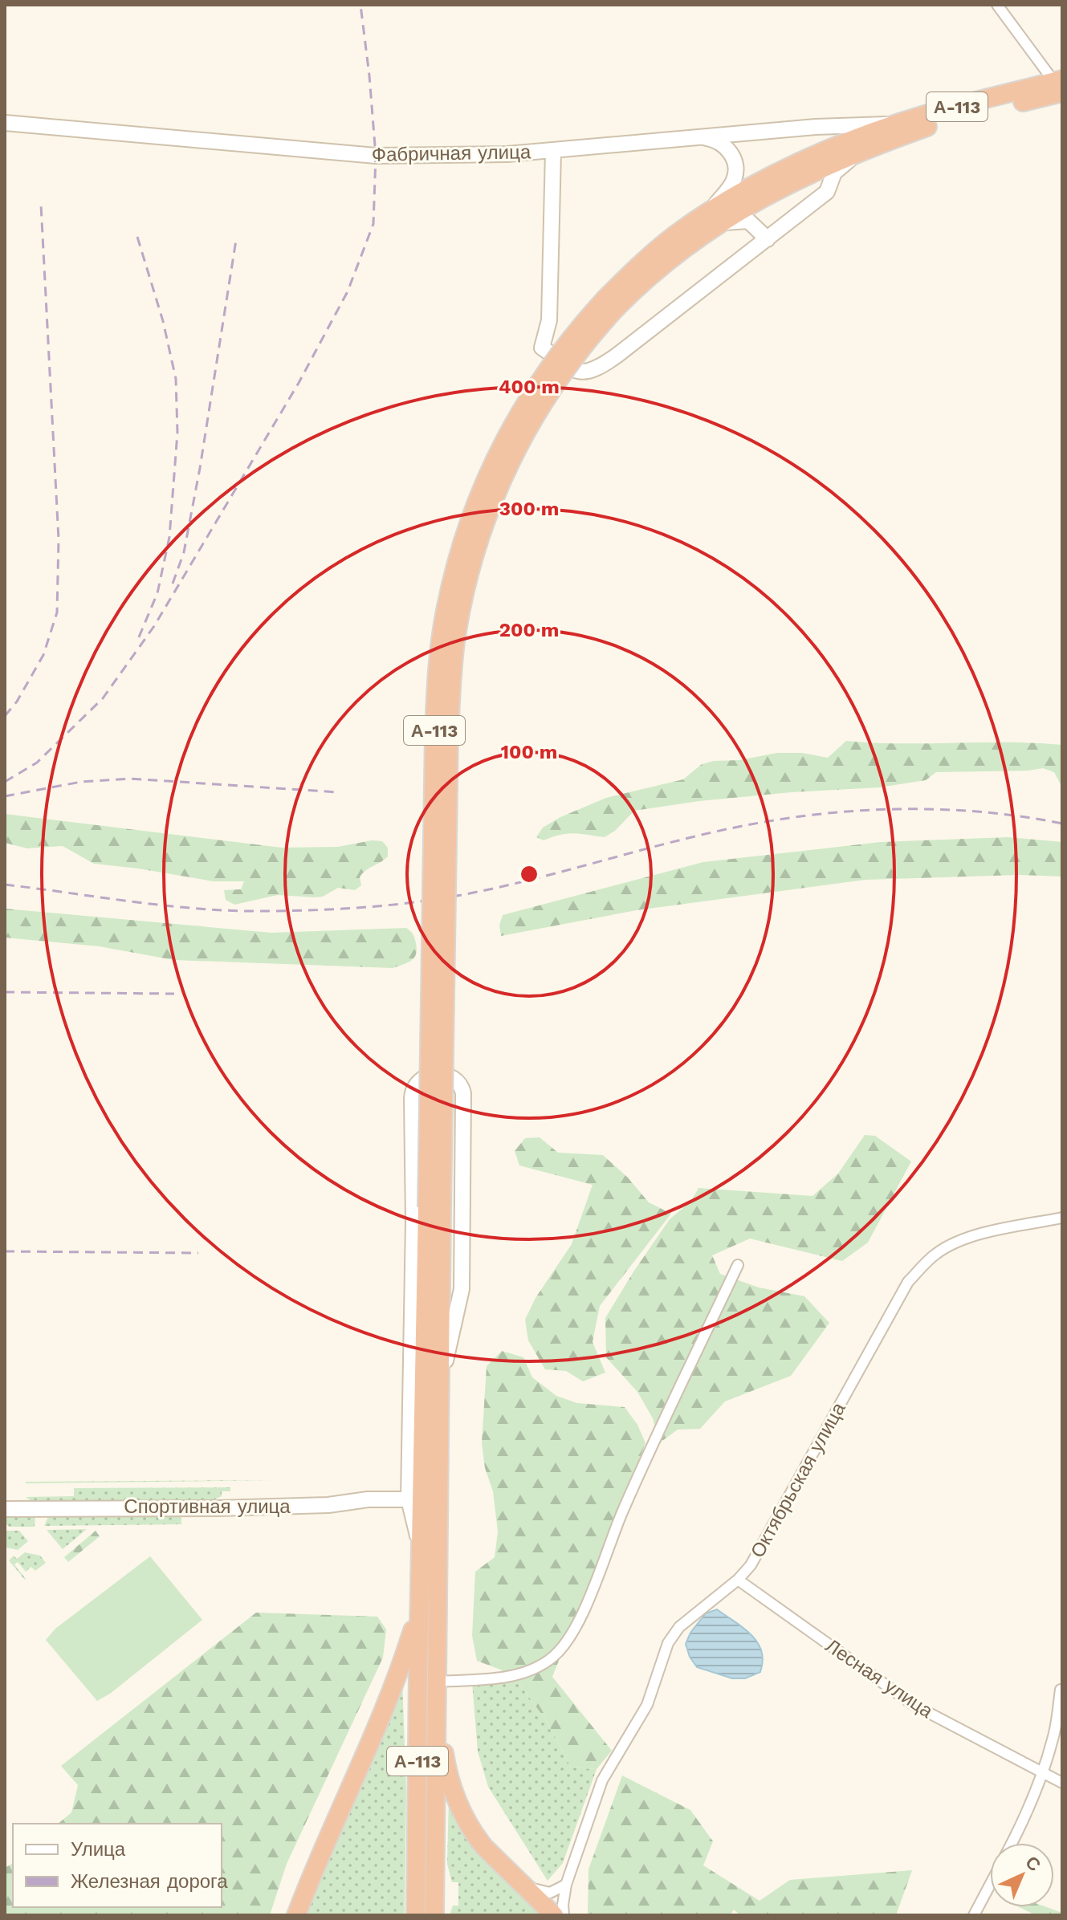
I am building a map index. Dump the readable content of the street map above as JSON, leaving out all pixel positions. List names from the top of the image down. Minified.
{"streets":{"highway":["А-113"],"street":["Фабричная улица","Октябрьская улица","Спортивная улица","Лесная улица"]},"crossings":[["А-113","Фабричная улица"],["Октябрьская улица","Лесная улица"]],"legend":["Улица","Железная дорога"],"north":"top right","rings":["400 m","300 m","200 m","100 m"]}
